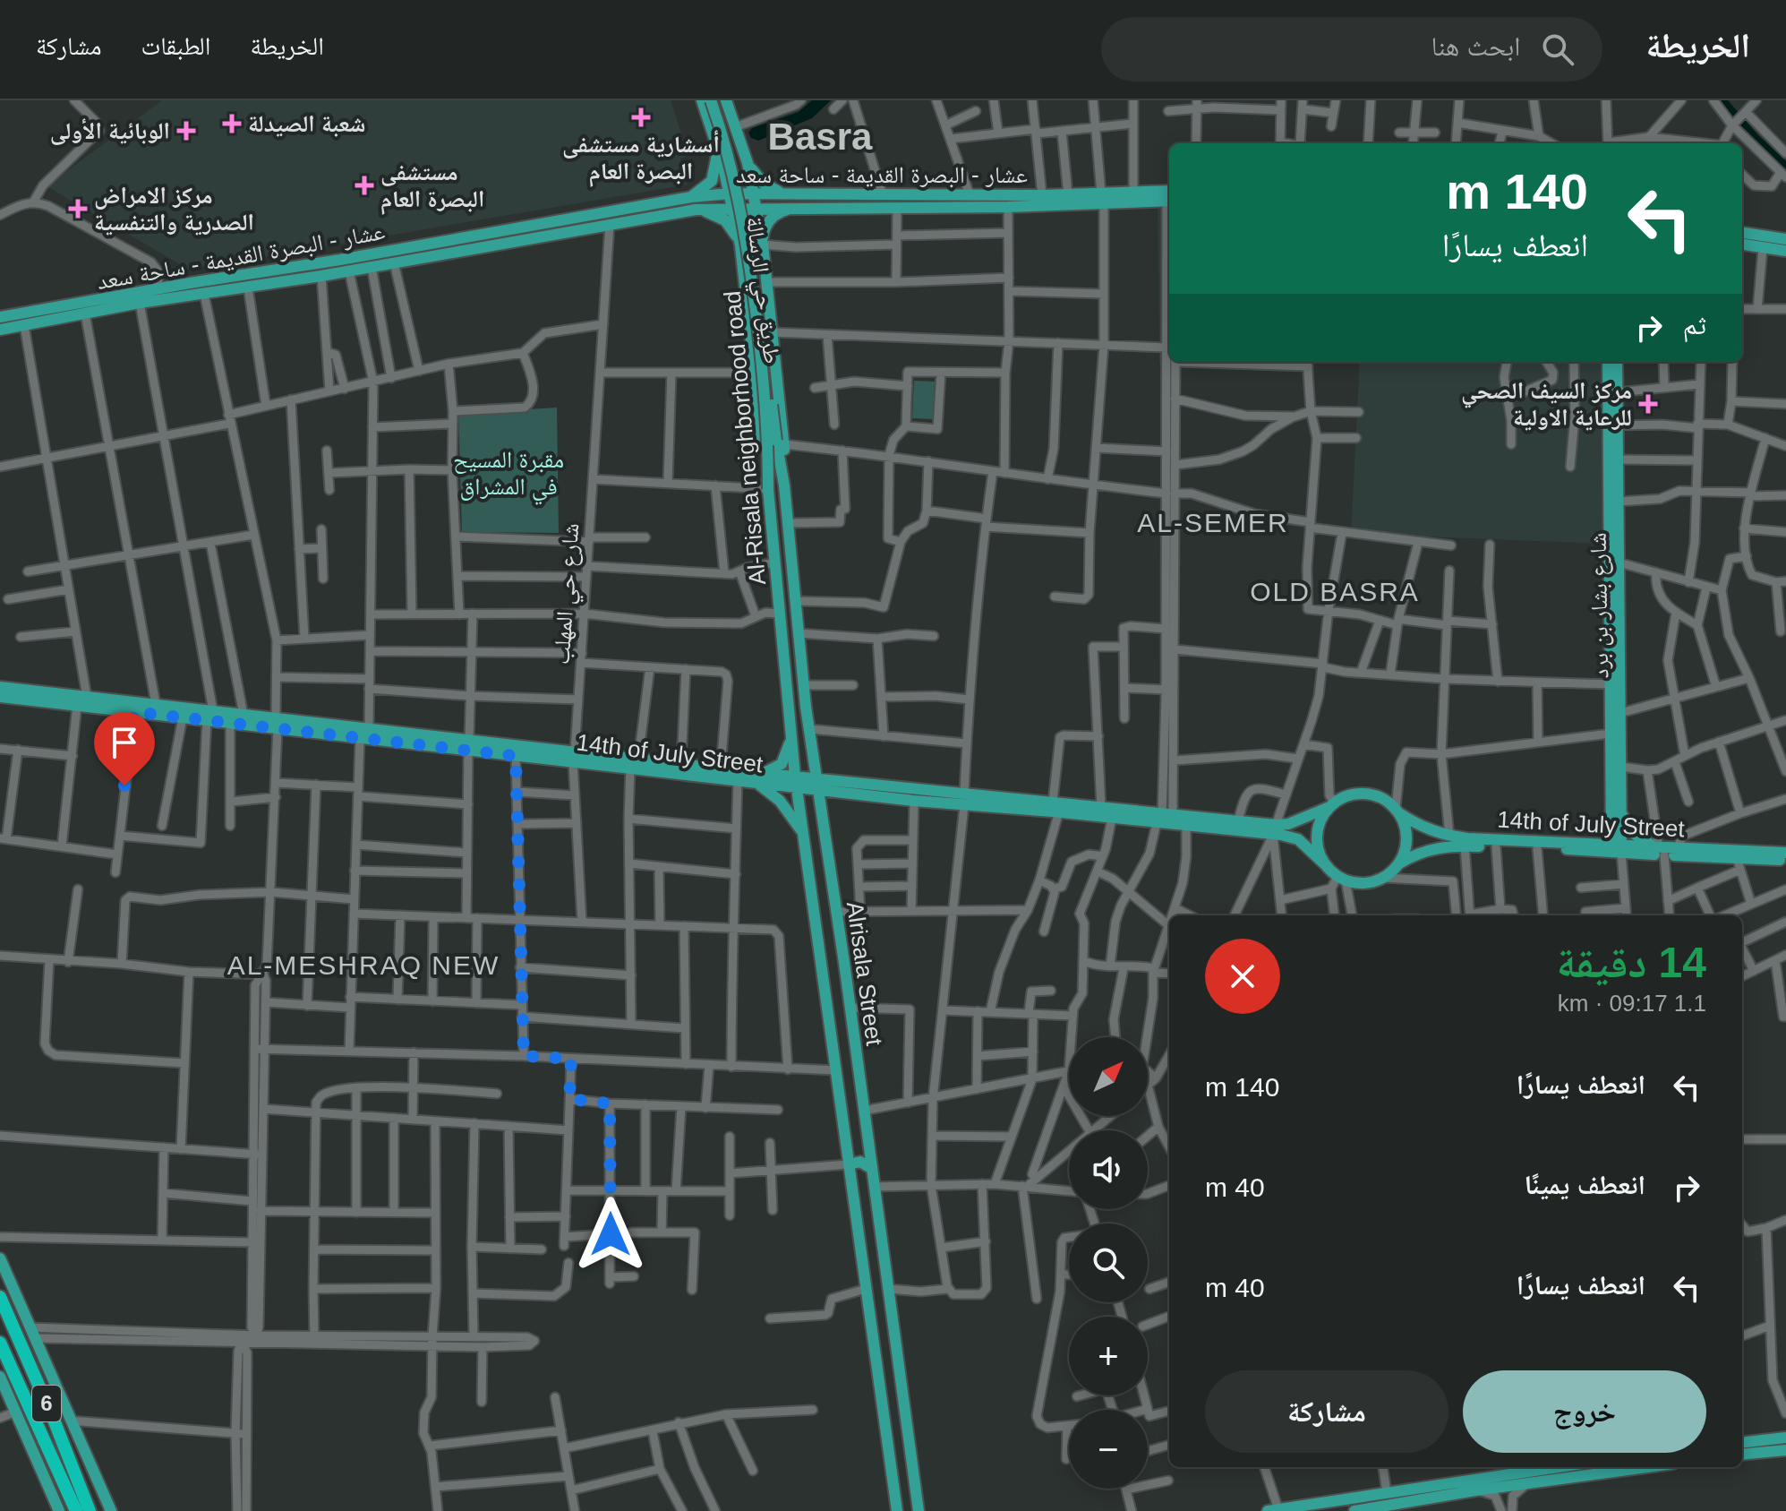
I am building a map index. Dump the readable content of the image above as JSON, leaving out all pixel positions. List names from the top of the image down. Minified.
{"streets":{"highway":["6"],"main road":["عشار - البصرة القديمة - ساحة سعد","طريق حي الرسالة","Al-Risala neighborhood road","شارع بشار بن برد","14th of July Street","Alrisala Street"],"street":["شارع حي المهلب"]},"crossings":[["عشار - البصرة القديمة - ساحة سعد","طريق حي الرسالة"],["طريق حي الرسالة","Al-Risala neighborhood road"],["Al-Risala neighborhood road","14th of July Street"],["Al-Risala neighborhood road","Alrisala Street"],["شارع حي المهلب","14th of July Street"],["شارع بشار بن برد","14th of July Street"],["14th of July Street","Alrisala Street"]],"districts":["Basra","AL-SEMER","OLD BASRA","AL-MESHRAQ NEW"],"parks":["مقبرة المسيح في المشراق"],"places":{"health":["أسشارية مستشفى البصرة العام","شعبة الصيدلة","الوبائية الأولى","مستشفى البصرة العام","مركز الامراض الصدرية والتنفسية","مركز السيف الصحي للرعاية الاولية"]},"north":"top right","page":{"header":"الخريطة","search":"ابحث هنا","nav":["الخريطة","الطبقات","مشاركة"],"turn":["140 m","انعطف يسارًا"],"then":"ثم","heading":["14 دقيقة","1.1 km · 09:17"],"map_buttons":["+","−"],"list":[{"name":"انعطف يسارًا","value":"140 m"},{"name":"انعطف يمينًا","value":"40 m"},{"name":"انعطف يسارًا","value":"40 m"}],"buttons":["خروج","مشاركة"]}}
